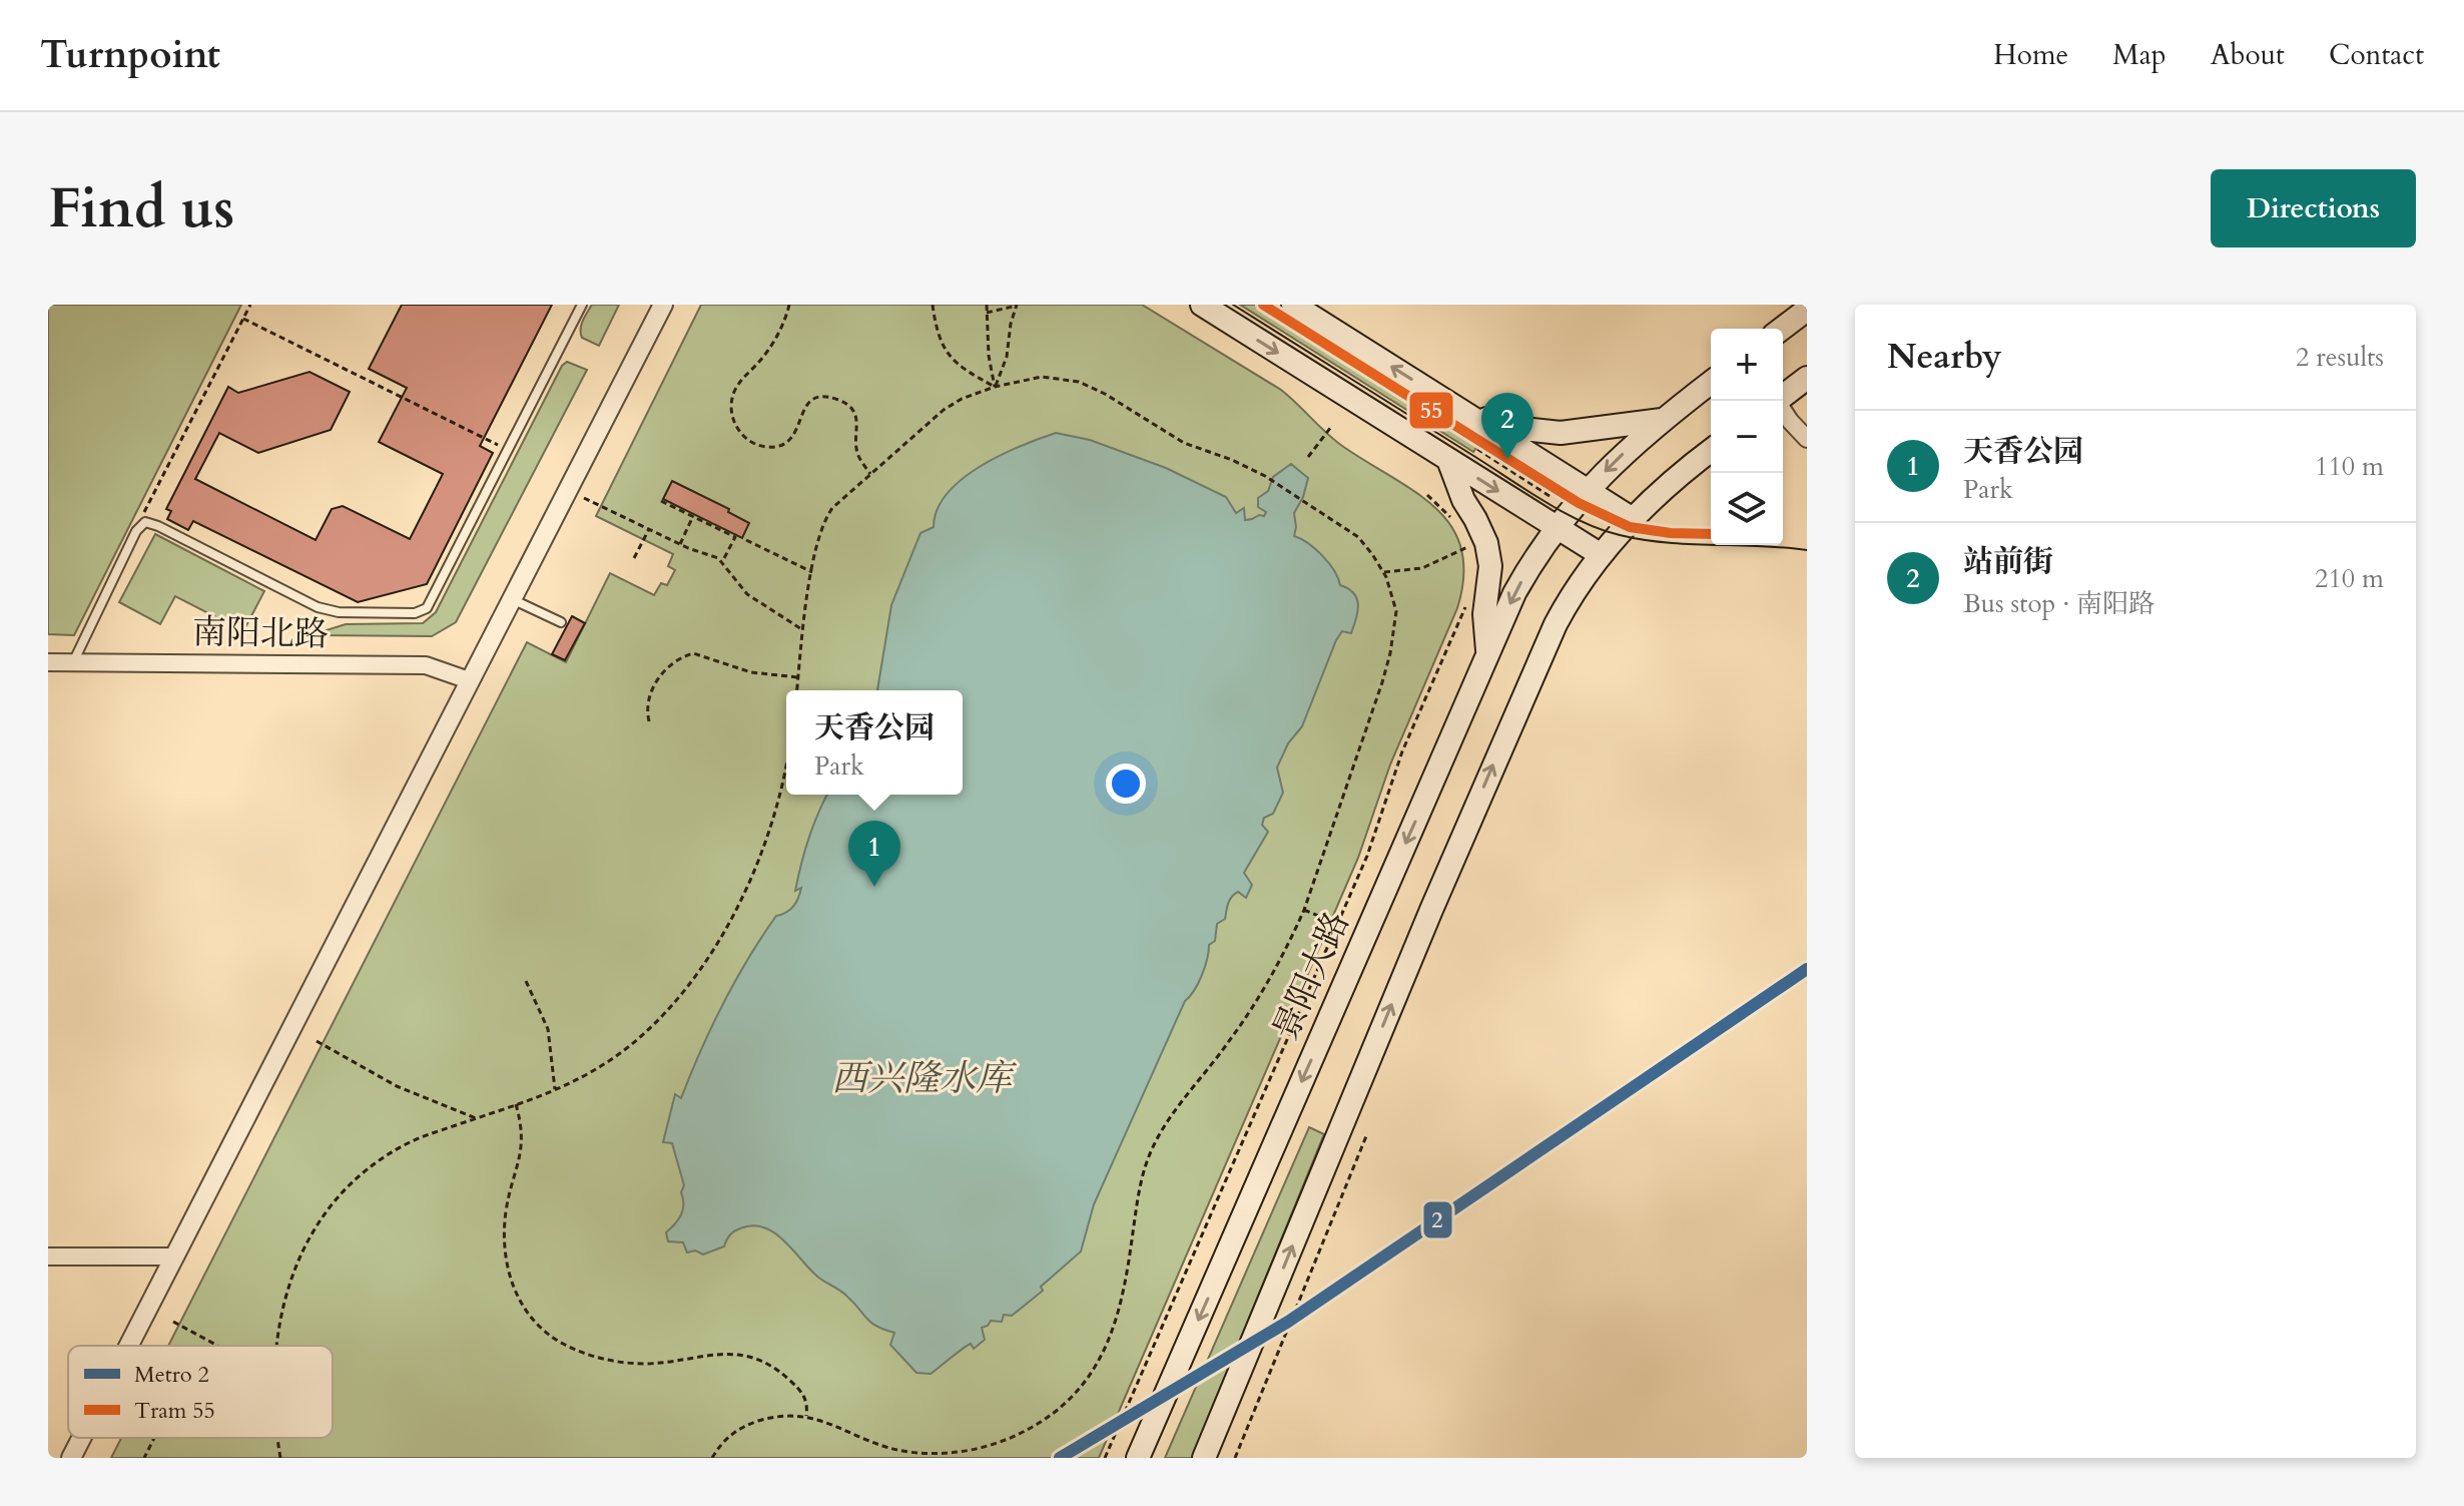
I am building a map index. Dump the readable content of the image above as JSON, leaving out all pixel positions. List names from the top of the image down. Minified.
{"streets":{"main road":["景阳大路"],"street":["南阳北路"]},"water":["西兴隆水库"],"lines":["tram line 55","metro line 2"],"legend":["Metro 2","Tram 55"],"page":{"header":"Turnpoint","nav":["Home","Map","About","Contact"],"buttons":"Directions","title":"Find us","heading":["Nearby","2 results"],"map_buttons":["+","−"],"pins":["2","1"],"list":[{"mark":"1","name":"天香公园","note":"Park","value":"110 m"},{"mark":"2","name":"站前街","note":"Bus stop · 南阳路","value":"210 m"}],"popup":["天香公园","Park"]}}
